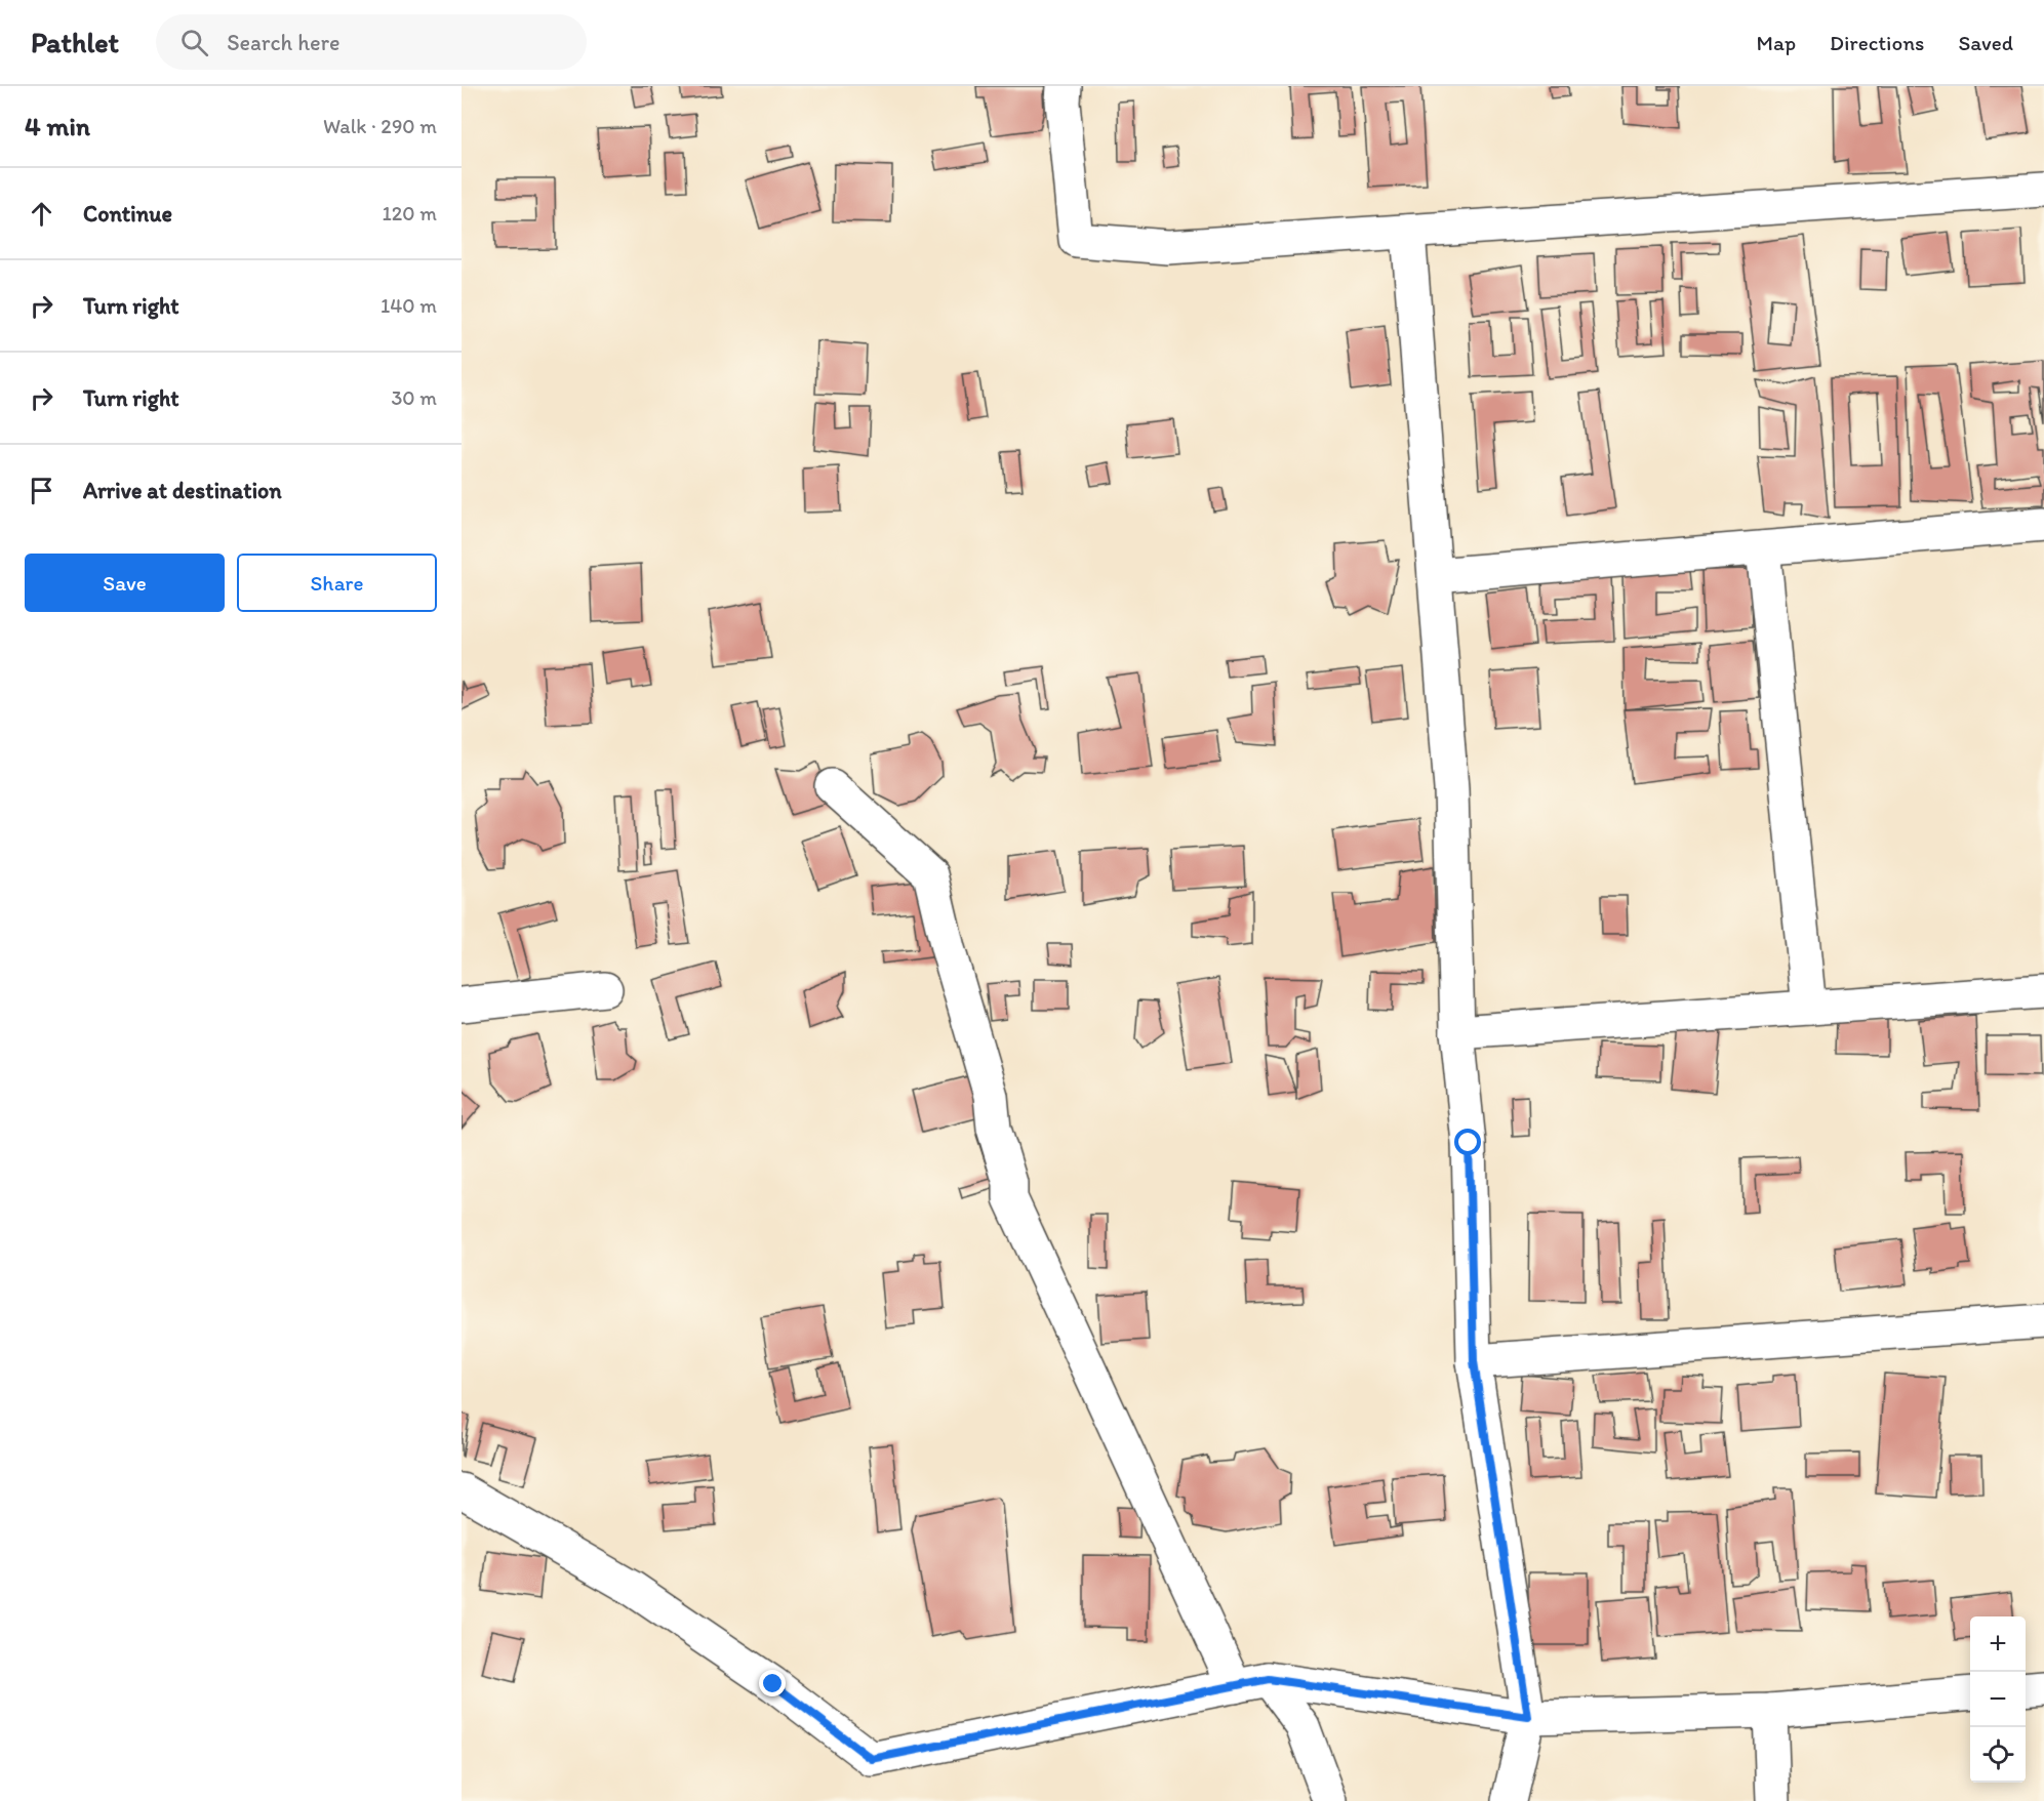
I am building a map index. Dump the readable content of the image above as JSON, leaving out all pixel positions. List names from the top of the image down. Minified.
{"page":{"header":"Pathlet","search":"Search here","nav":["Map","Directions","Saved"],"heading":["4 min","Walk · 290 m"],"list":[["Continue","120 m"],["Turn right","140 m"],["Turn right","30 m"],"Arrive at destination"],"buttons":["Save","Share"],"map_buttons":["+","−"]}}
